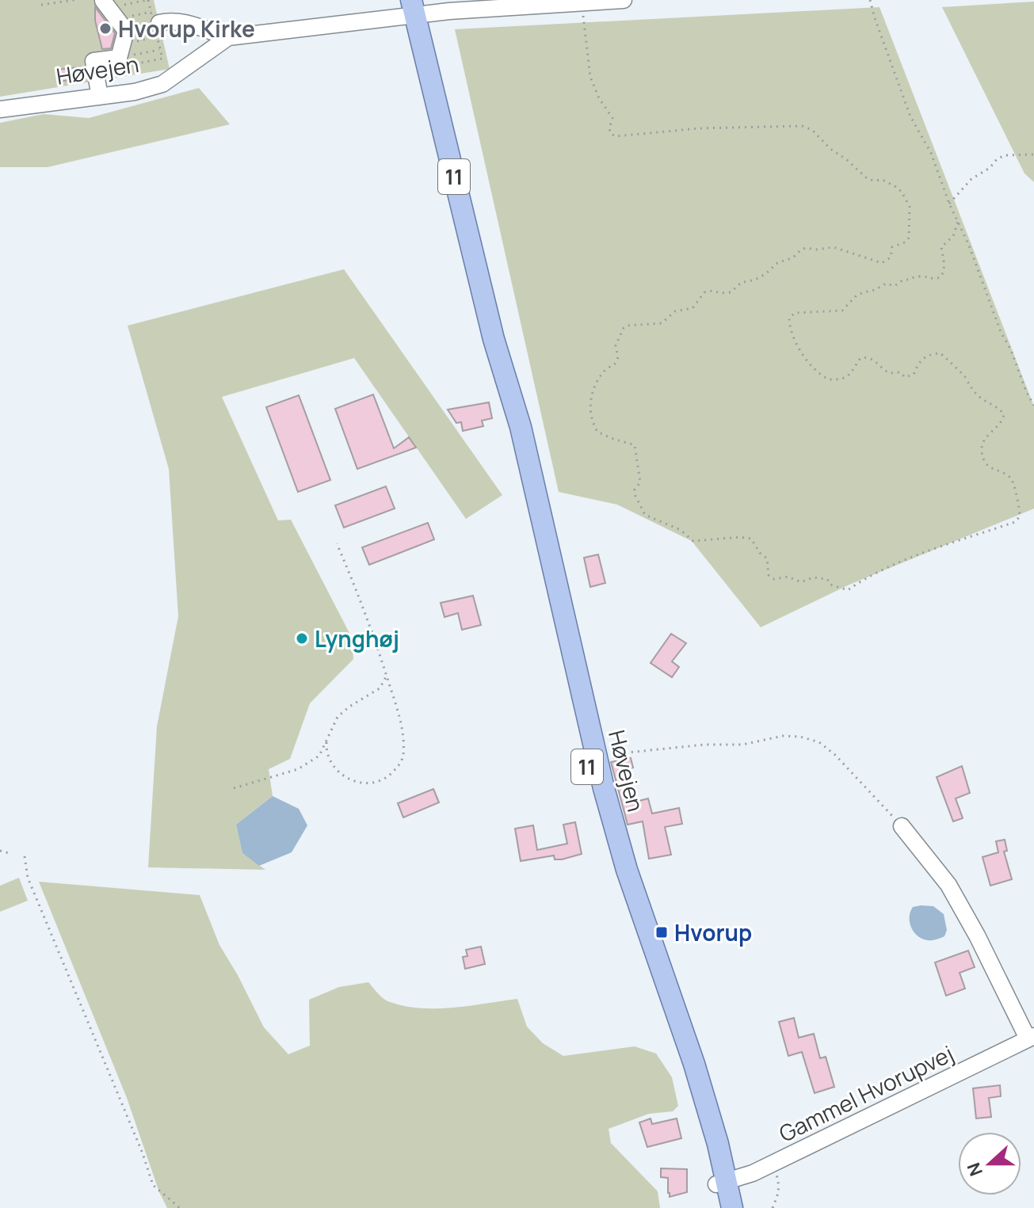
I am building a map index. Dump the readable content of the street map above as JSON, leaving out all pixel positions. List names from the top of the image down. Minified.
{"streets":{"main road":["Høvejen","11"],"street":["Gammel Hvorupvej"]},"crossings":[["Høvejen","Gammel Hvorupvej"]],"places":{"other":["Hvorup Kirke","Lynghøj"],"transit":["Hvorup"]},"north":"left"}
